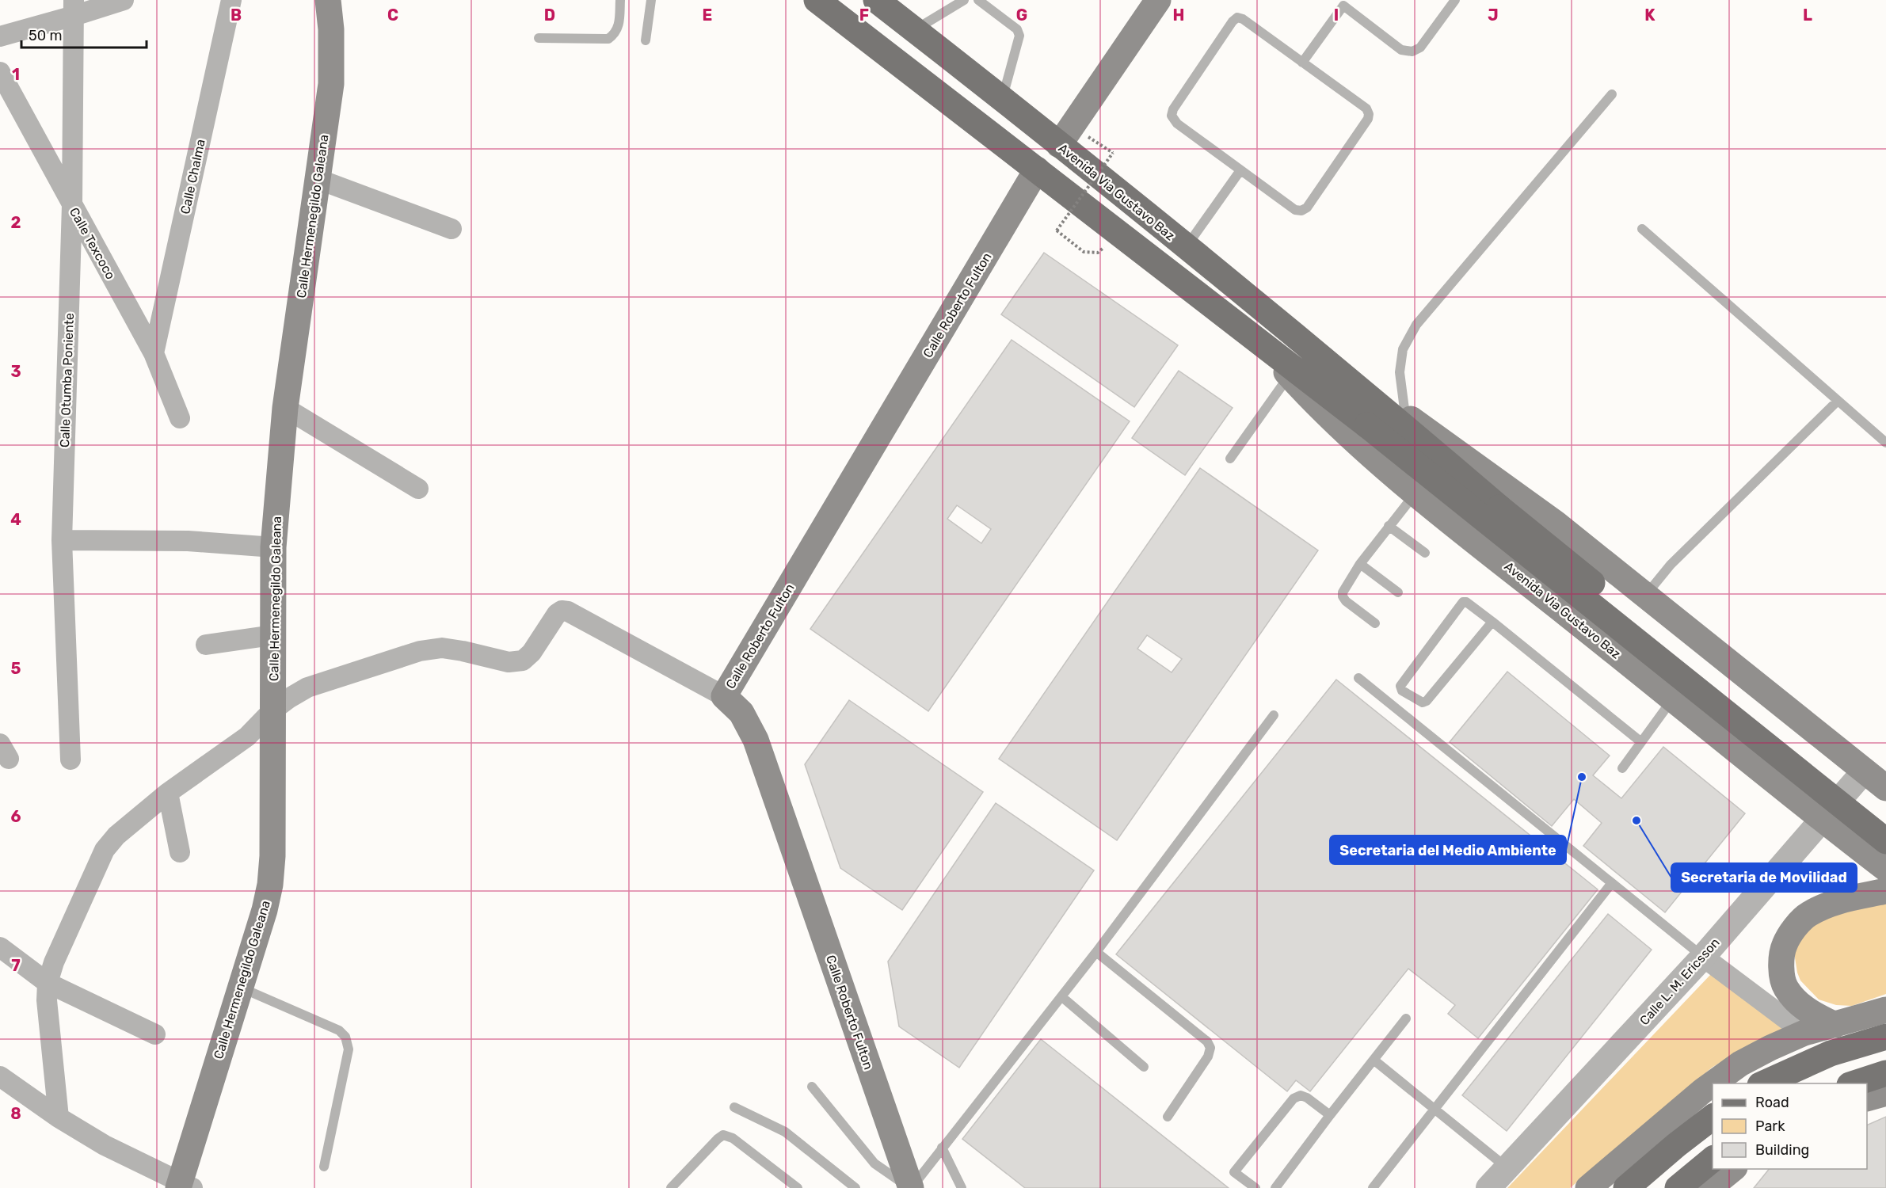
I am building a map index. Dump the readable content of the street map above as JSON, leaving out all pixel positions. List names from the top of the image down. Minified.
{"streets":{"main road":["Avenida Via Gustavo Baz","Calle Hermenegildo Galeana","Calle Roberto Fulton"],"street":["Calle Chalma","Calle Texcoco","Calle Otumba Poniente","Calle L. M. Ericsson"]},"crossings":[["Calle Chalma","Calle Texcoco"],["Avenida Via Gustavo Baz","Calle Roberto Fulton"],["Avenida Via Gustavo Baz","Calle L. M. Ericsson"],["Calle Texcoco","Calle Otumba Poniente"]],"places":["Secretaria del Medio Ambiente","Secretaria de Movilidad"],"legend":["Road","Park","Building"],"scale_bar":"50 m","grid":{"columns":["B","C","D","E","F","G","H","I","J","K","L"],"rows":["1","2","3","4","5","6","7","8"]}}
